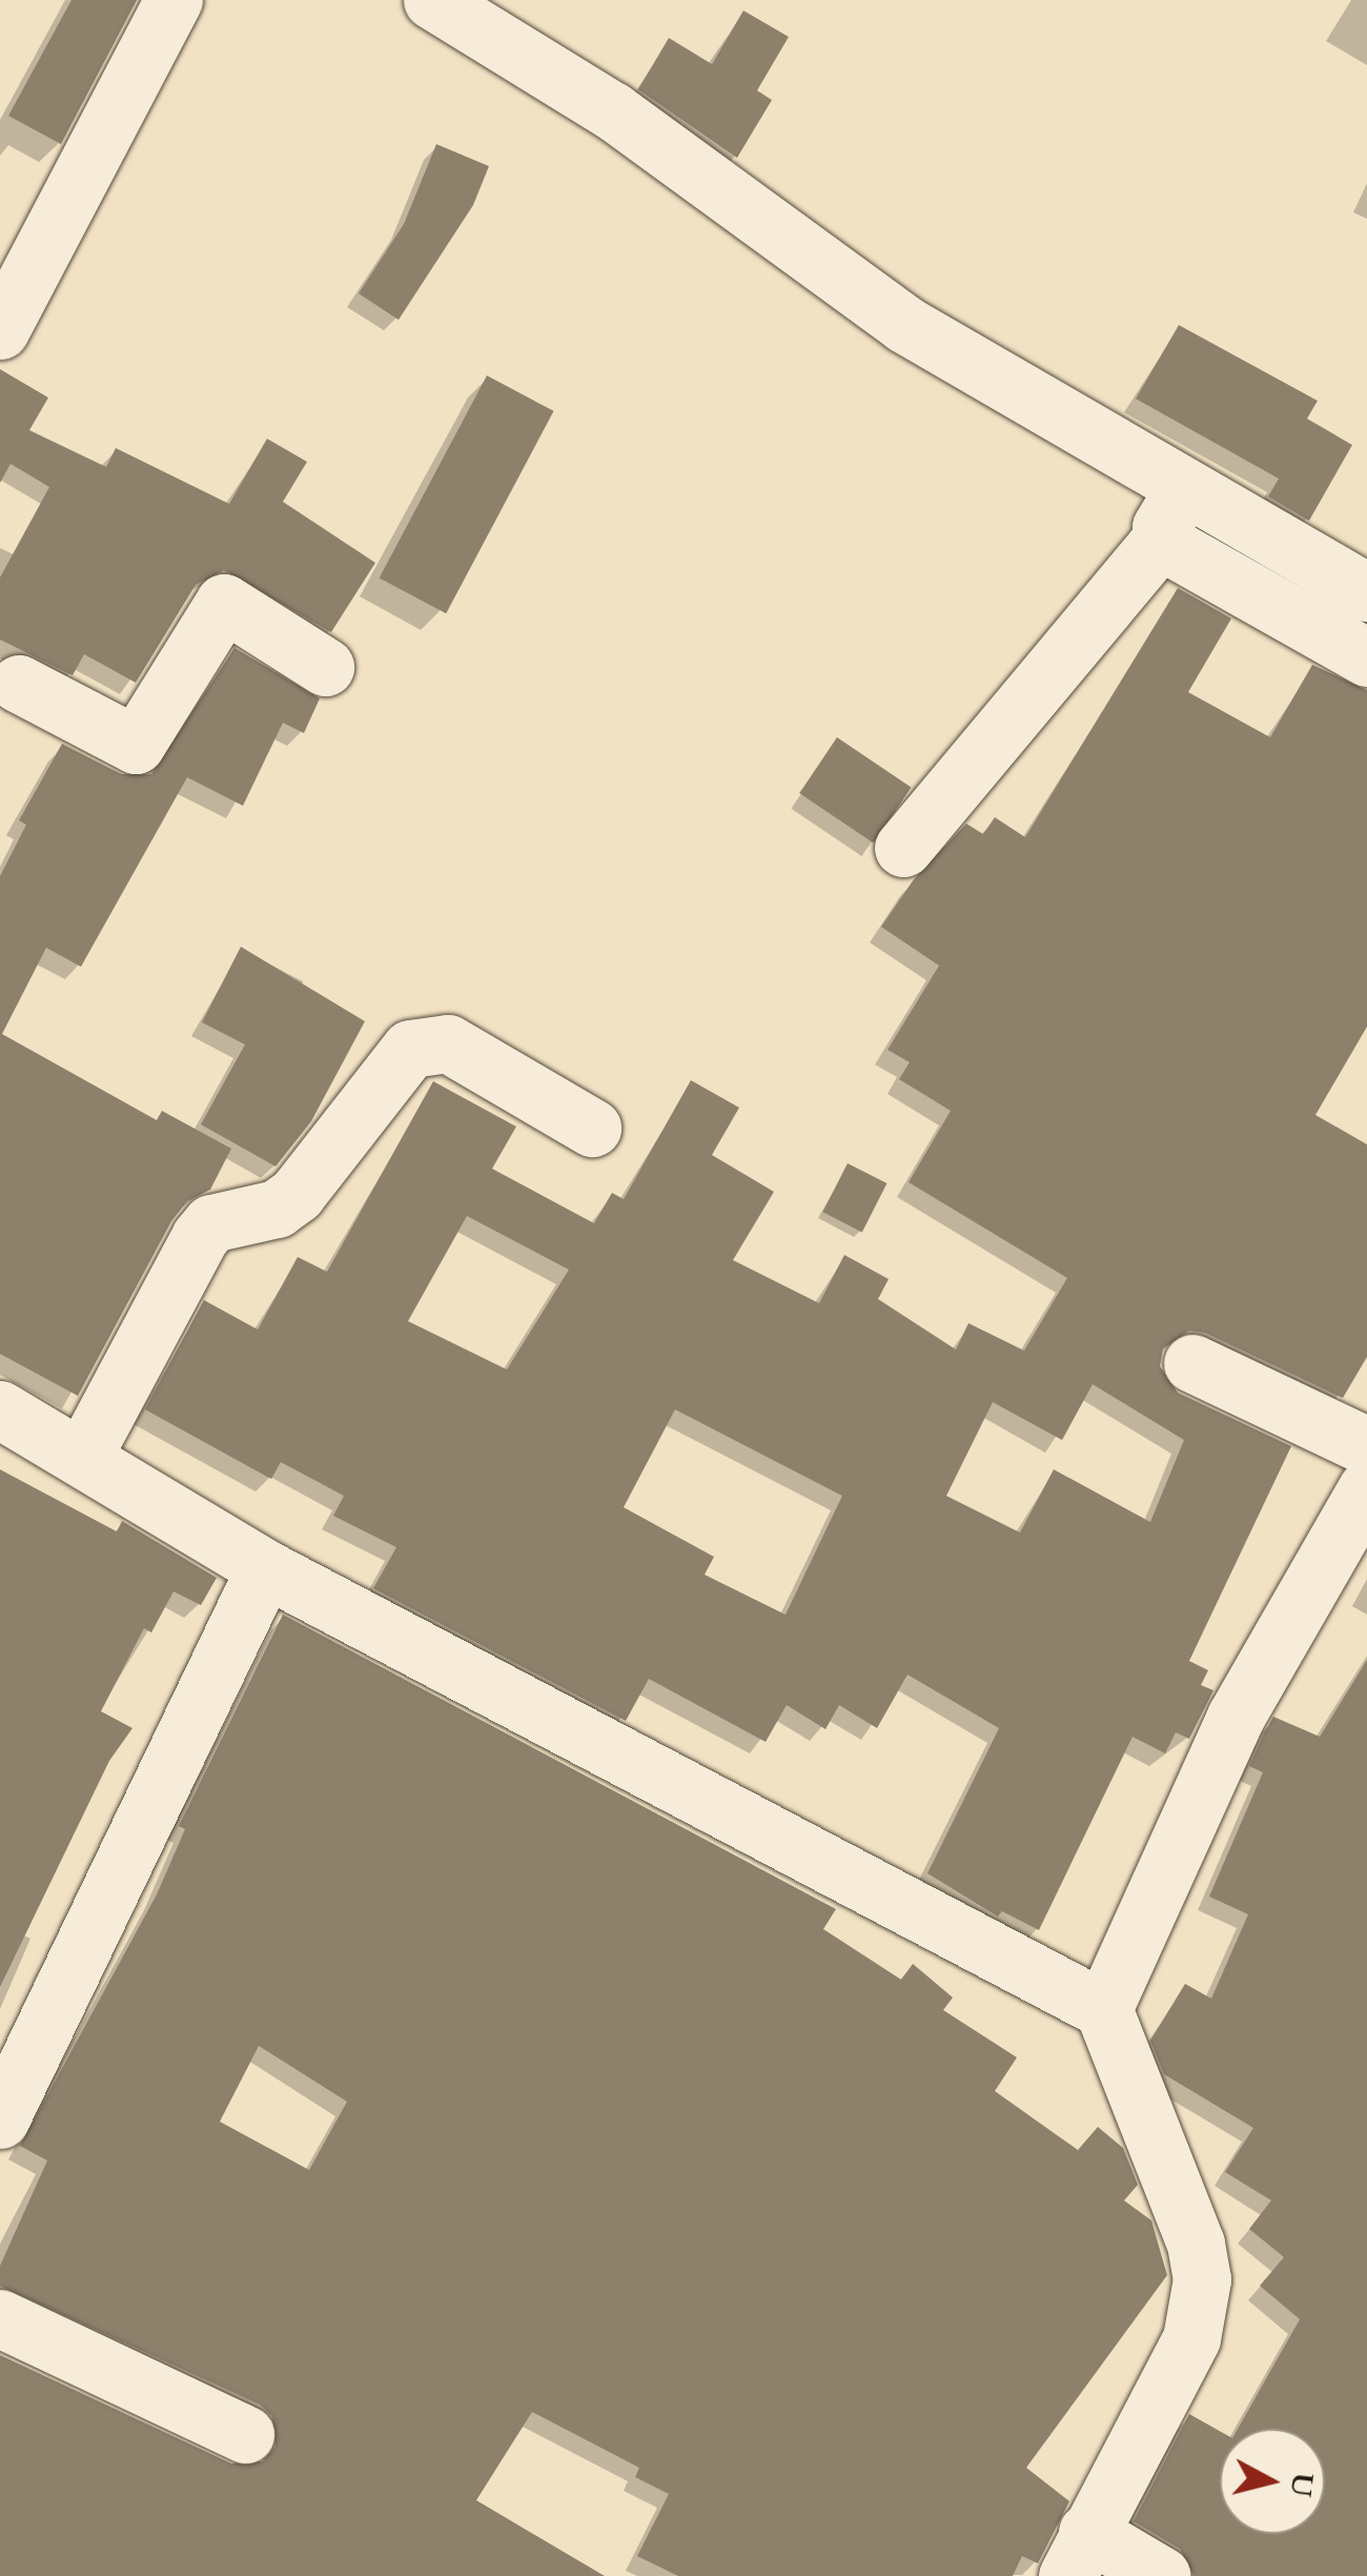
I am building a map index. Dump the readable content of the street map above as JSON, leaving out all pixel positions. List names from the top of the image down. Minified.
{"north":"right"}
